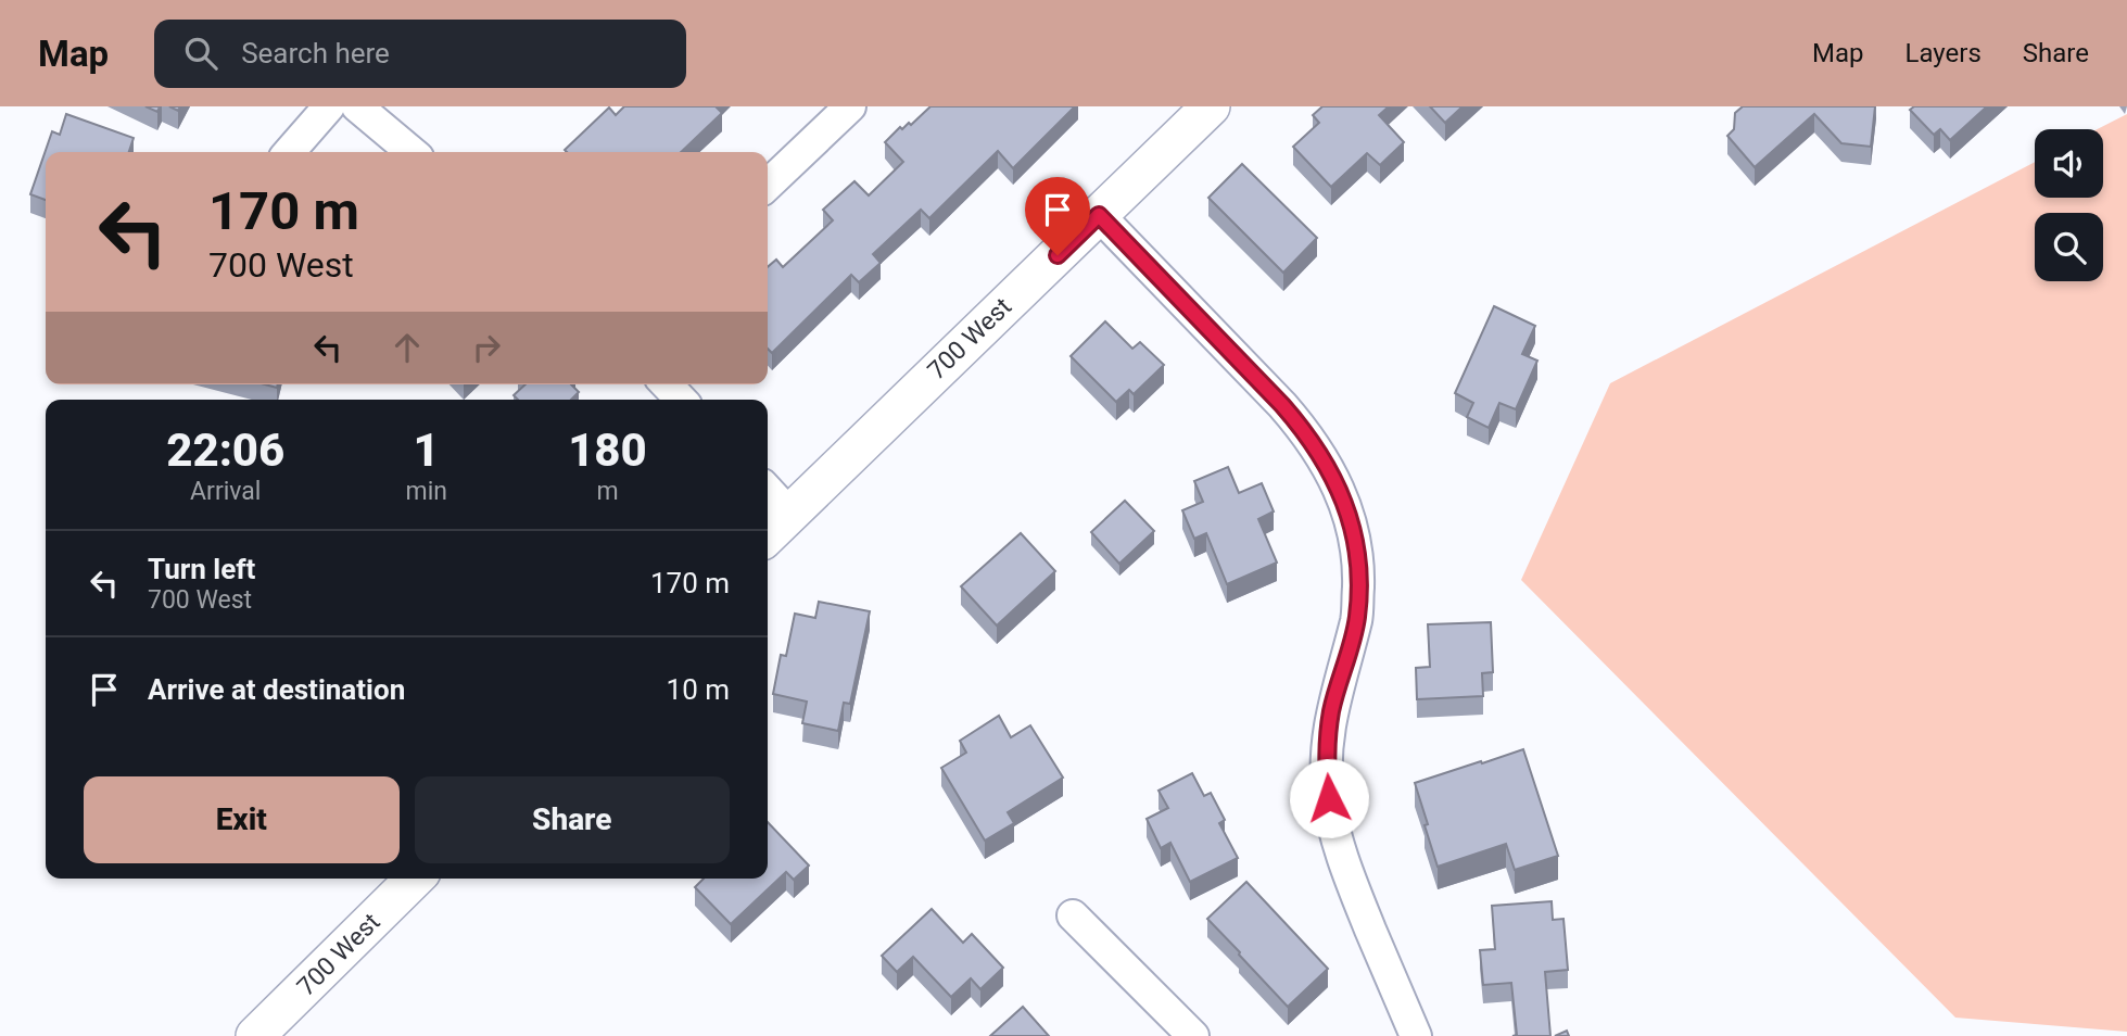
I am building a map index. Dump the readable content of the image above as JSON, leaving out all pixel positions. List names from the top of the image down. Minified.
{"streets":{"street":["700 West"]},"page":{"header":"Map","search":"Search here","nav":["Map","Layers","Share"],"turn":["170 m","700 West"],"eta":["22:06","Arrival","1","min","180","m"],"list":[{"name":"Turn left","note":"700 West","value":"170 m"},{"name":"Arrive at destination","value":"10 m"}],"buttons":["Exit","Share"]}}
